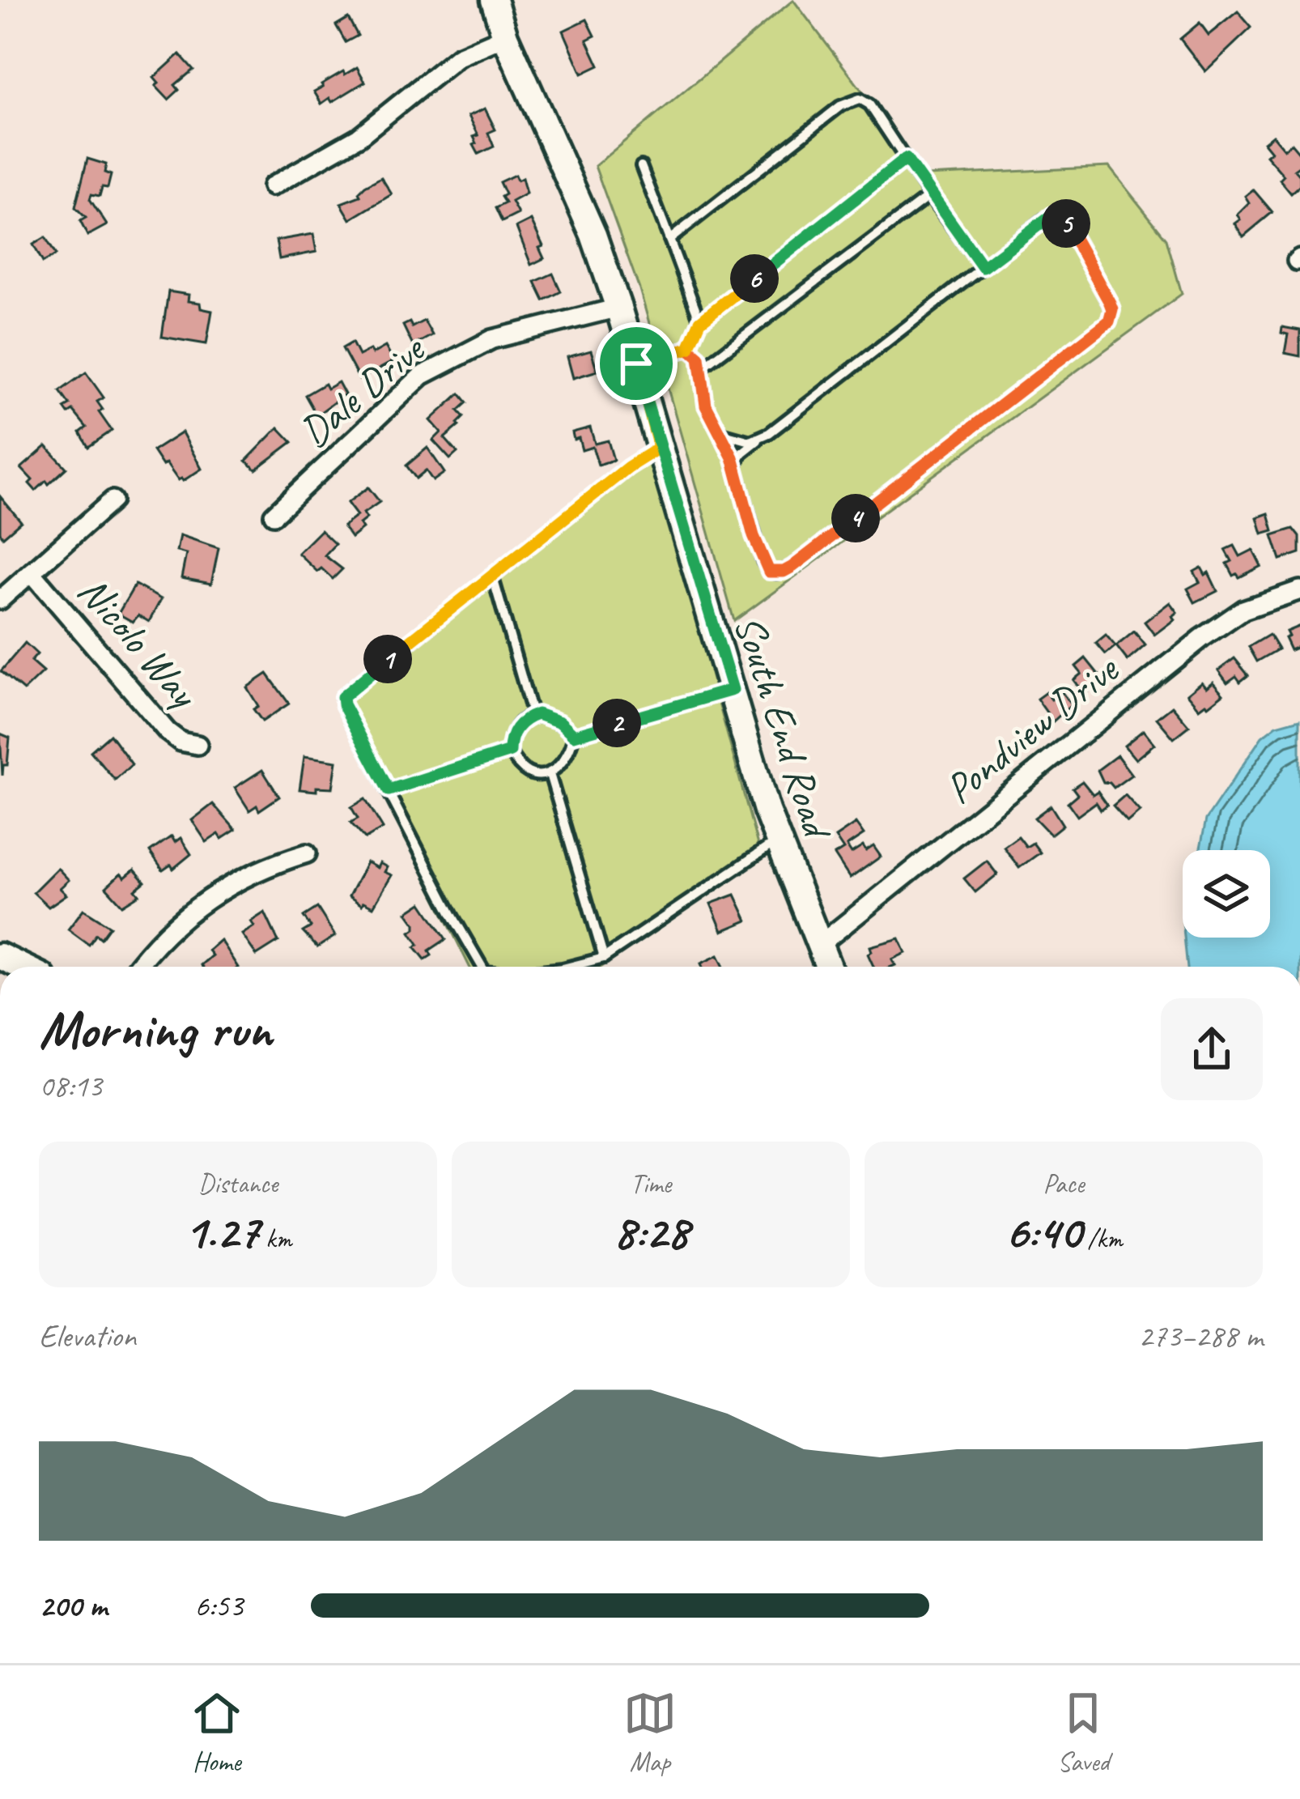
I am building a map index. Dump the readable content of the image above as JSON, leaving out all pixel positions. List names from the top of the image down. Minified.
{"streets":{"street":["Dale Drive","Nicolo Way","South End Road","Pondview Drive"]},"crossings":[["Dale Drive","South End Road"],["South End Road","Pondview Drive"]],"page":{"pins":["5","6","4","1","2"],"heading":["Morning run","08:13"],"stats":[["Distance","1.27 km"],["Time","8:28"],["Pace","6:40 /km"]],"chart":["Elevation","273–288 m"],"list":[{"name":"200 m","note":"6:53"}],"tabs":["Home","Map","Saved"]}}
